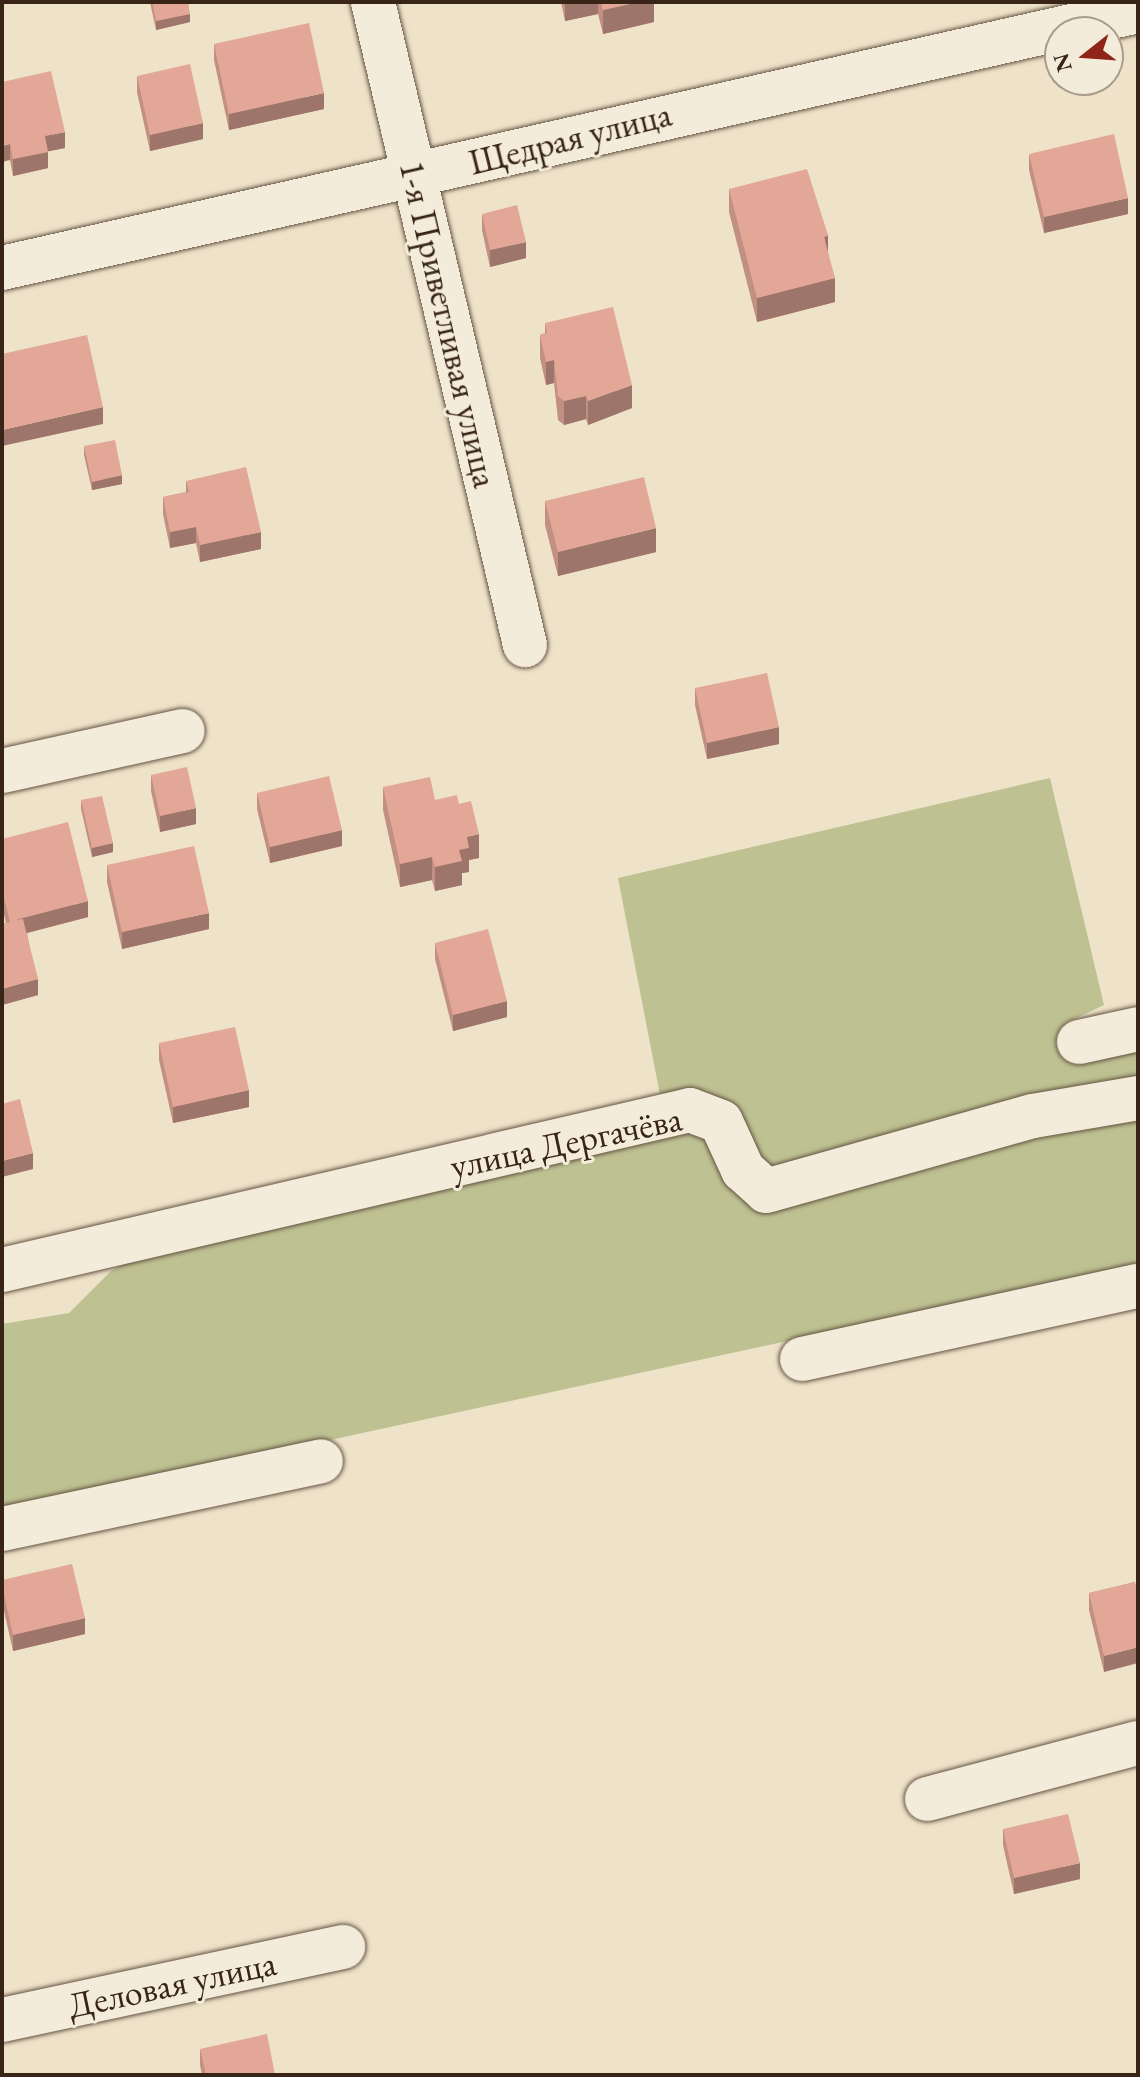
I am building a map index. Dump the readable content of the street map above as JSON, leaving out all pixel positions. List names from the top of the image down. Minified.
{"streets":{"street":["Щедрая улица","1-я Приветливая улица","улица Дергачёва","Деловая улица"]},"crossings":[["Щедрая улица","1-я Приветливая улица"]],"north":"left"}
